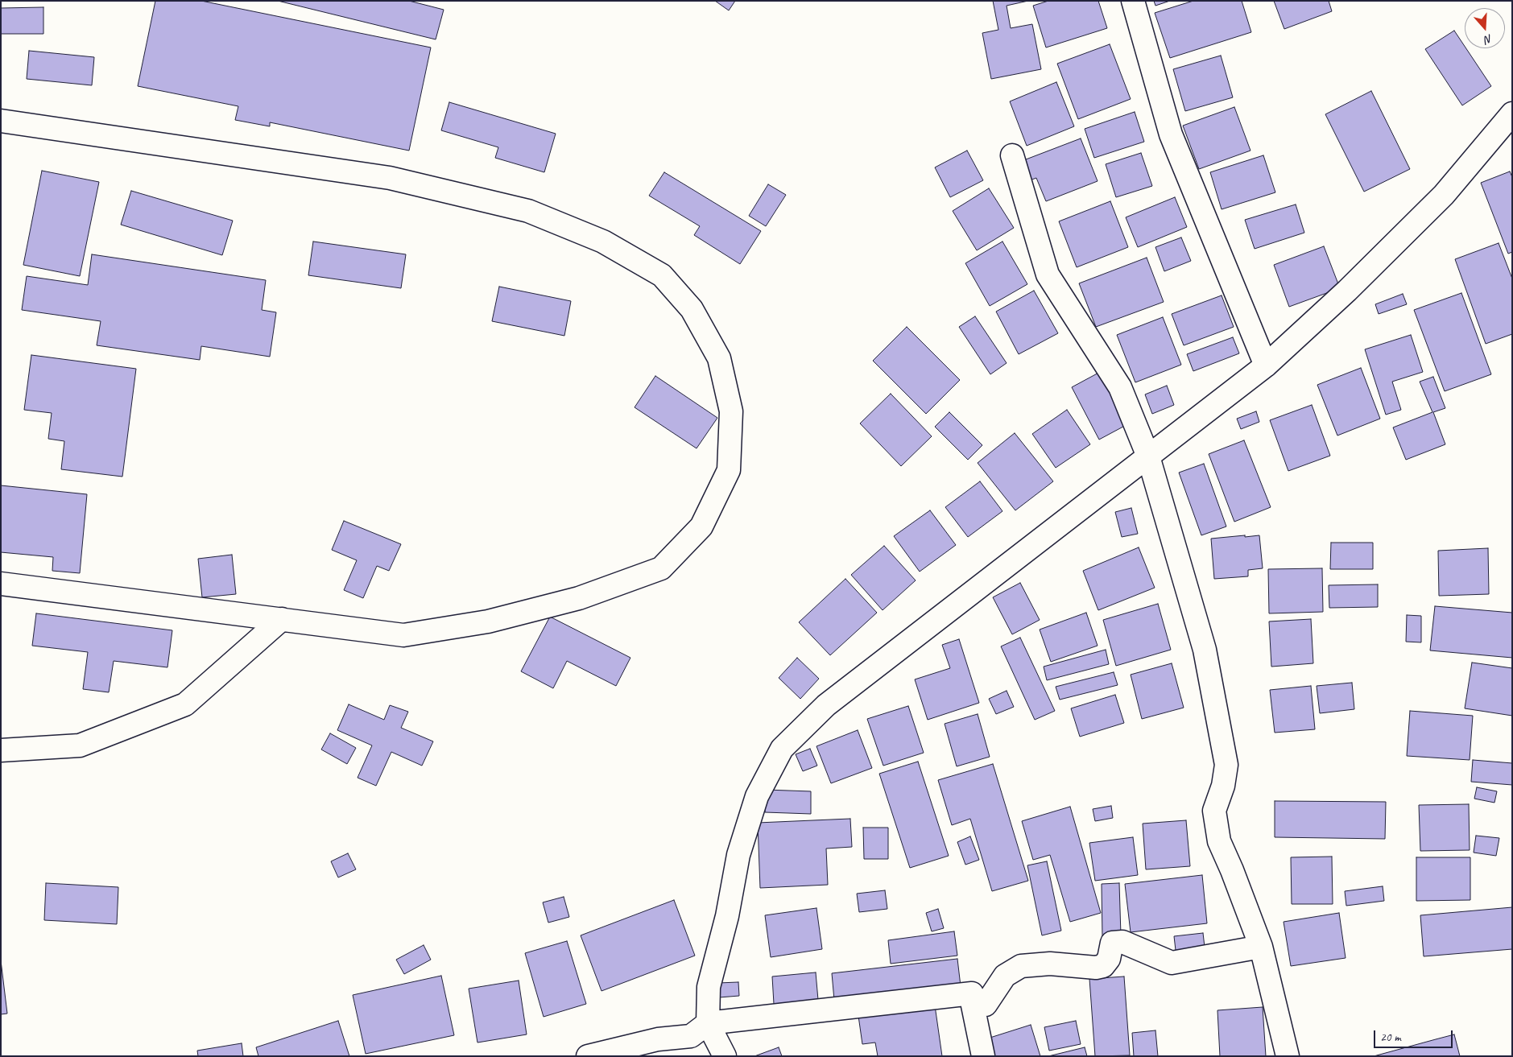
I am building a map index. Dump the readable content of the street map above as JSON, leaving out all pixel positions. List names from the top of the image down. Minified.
{"scale_bar":"20 m","north":"bottom"}
